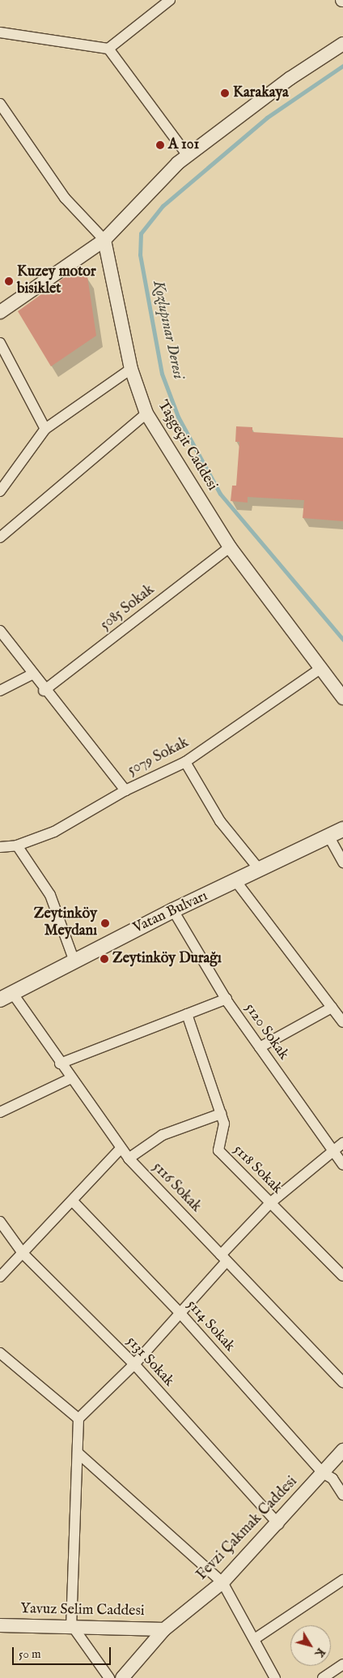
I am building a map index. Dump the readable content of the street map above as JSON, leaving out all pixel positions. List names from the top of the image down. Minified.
{"streets":{"main road":["Vatan Bulvarı"],"street":["Taşgeçit Caddesi","5085 Sokak","5079 Sokak","5120 Sokak","5118 Sokak","5116 Sokak","5114 Sokak","5131 Sokak","Fevzi Çakmak Caddesi","Yavuz Selim Caddesi"]},"crossings":[["Taşgeçit Caddesi","5085 Sokak"],["Taşgeçit Caddesi","5079 Sokak"],["Vatan Bulvarı","5120 Sokak"],["Vatan Bulvarı","5116 Sokak"],["5114 Sokak","Fevzi Çakmak Caddesi"],["5131 Sokak","Fevzi Çakmak Caddesi"],["Fevzi Çakmak Caddesi","Yavuz Selim Caddesi"]],"water":["Kozlupınar Deresi"],"places":["Karakaya","A 101","Kuzey motor bisiklet","Zeytinköy Meydanı","Zeytinköy Durağı"],"scale_bar":"50 m","north":"bottom right"}
